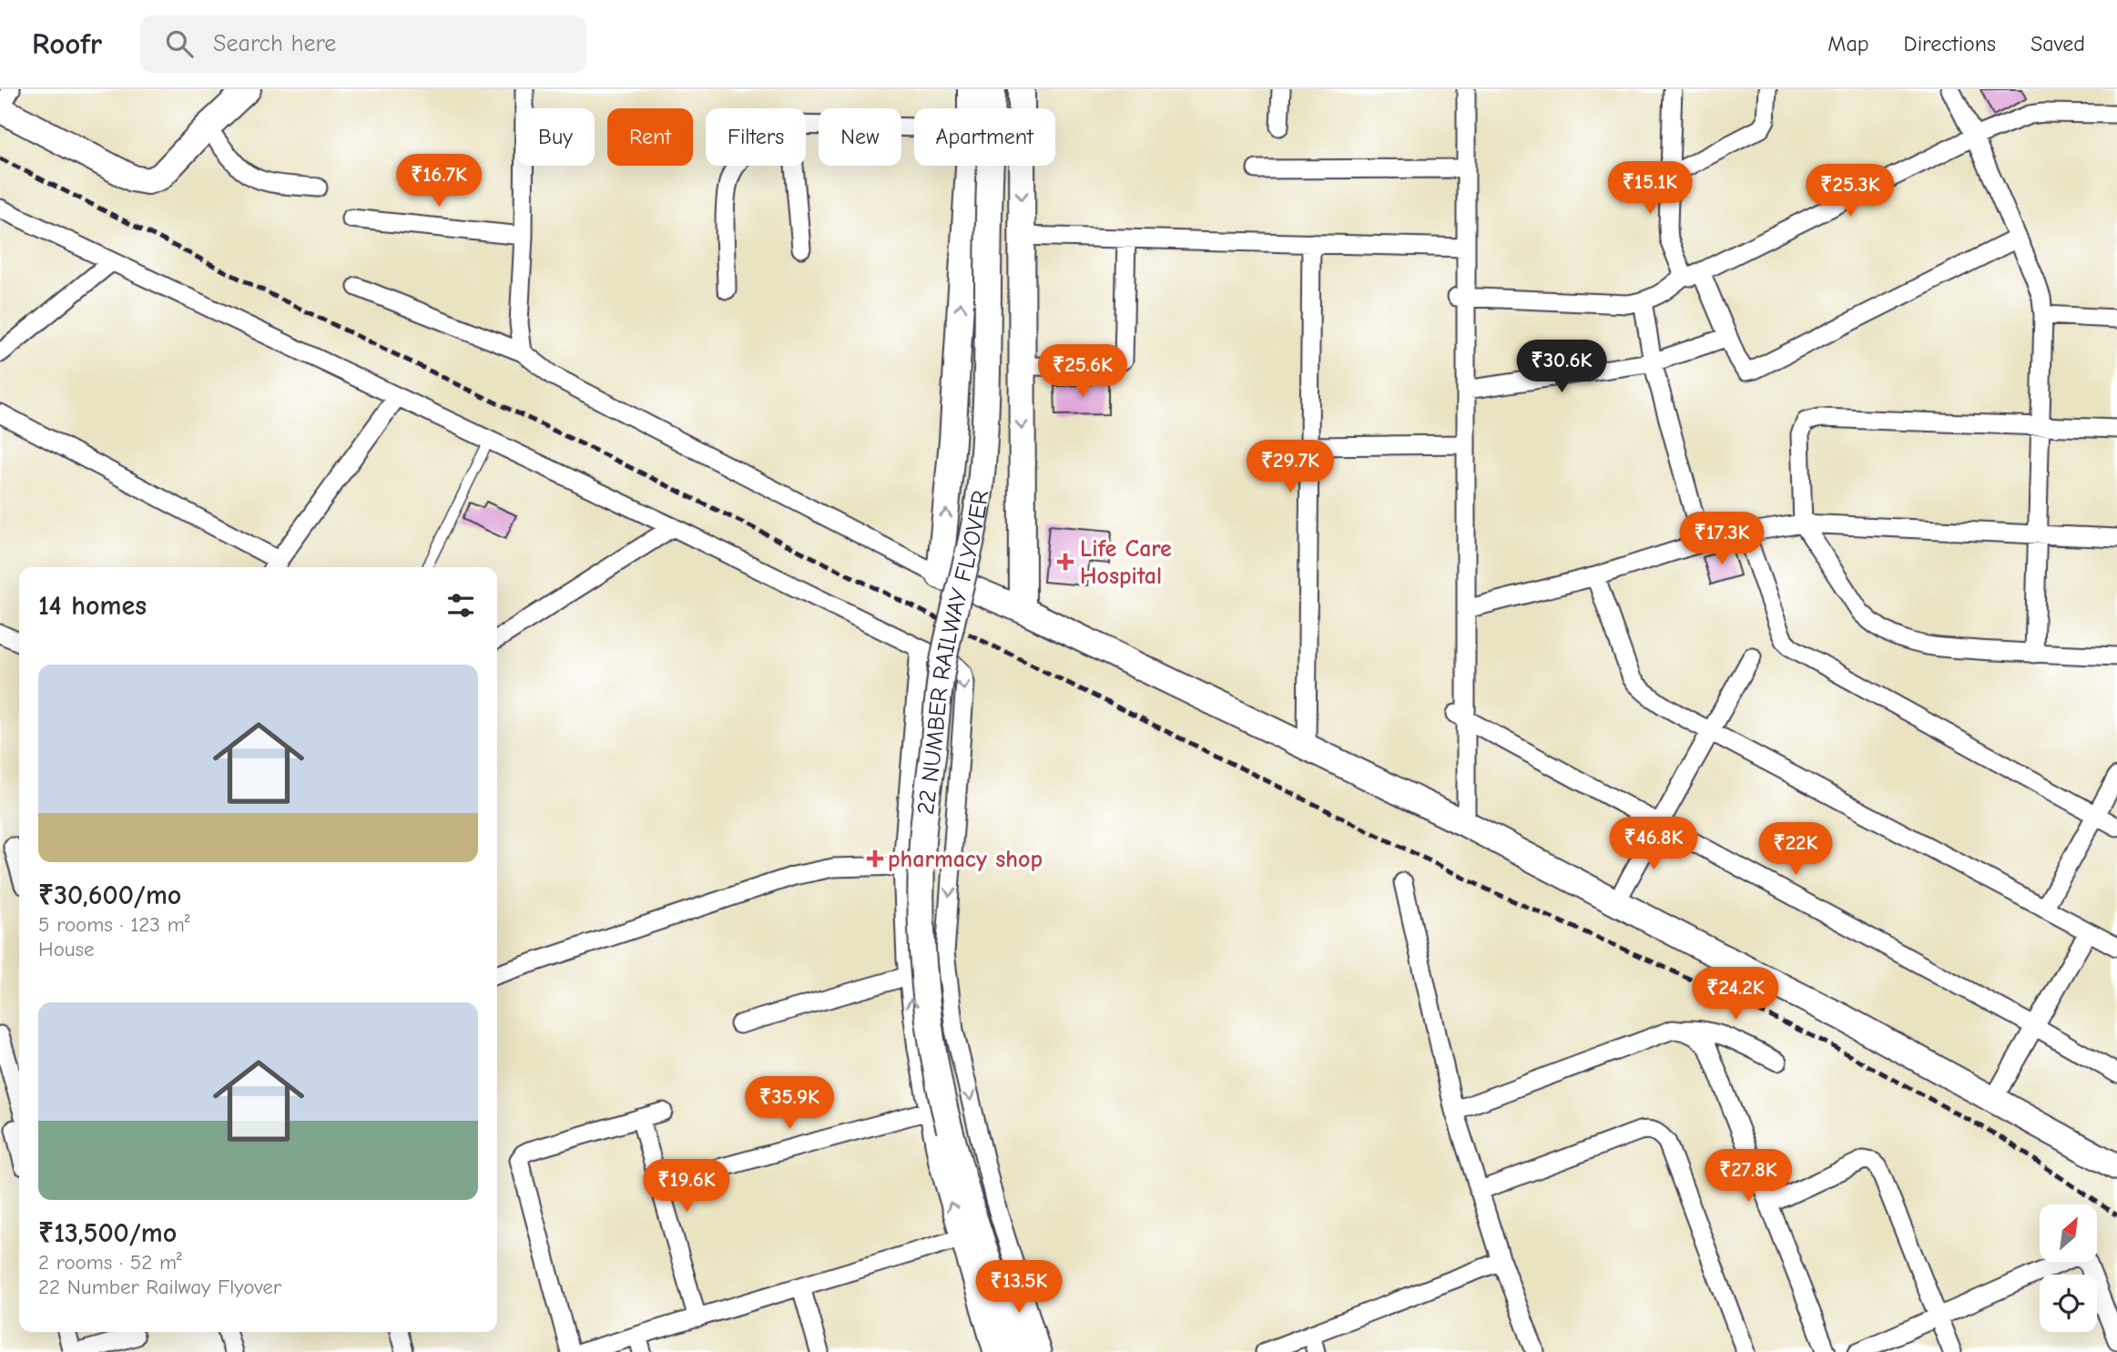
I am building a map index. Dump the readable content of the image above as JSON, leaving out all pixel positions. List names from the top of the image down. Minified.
{"streets":{"street":["22 NUMBER RAILWAY FLYOVER"]},"places":{"health":["Life Care Hospital","pharmacy shop"]},"north":"top right","page":{"header":"Roofr","search":"Search here","nav":["Map","Directions","Saved"],"chip":["Buy","Rent","Filters","New","Apartment"],"price":["₹16.7K","₹15.1K","₹25.3K","₹30.6K","₹25.6K","₹29.7K","₹17.3K","₹46.8K","₹22K","₹24.2K","₹35.9K","₹27.8K","₹19.6K","₹13.5K"],"heading":"14 homes","list":[{"name":"₹30,600/mo","note":"5 rooms · 123 m² · House"},{"name":"₹13,500/mo","note":"2 rooms · 52 m² · 22 Number Railway Flyover"}]}}
